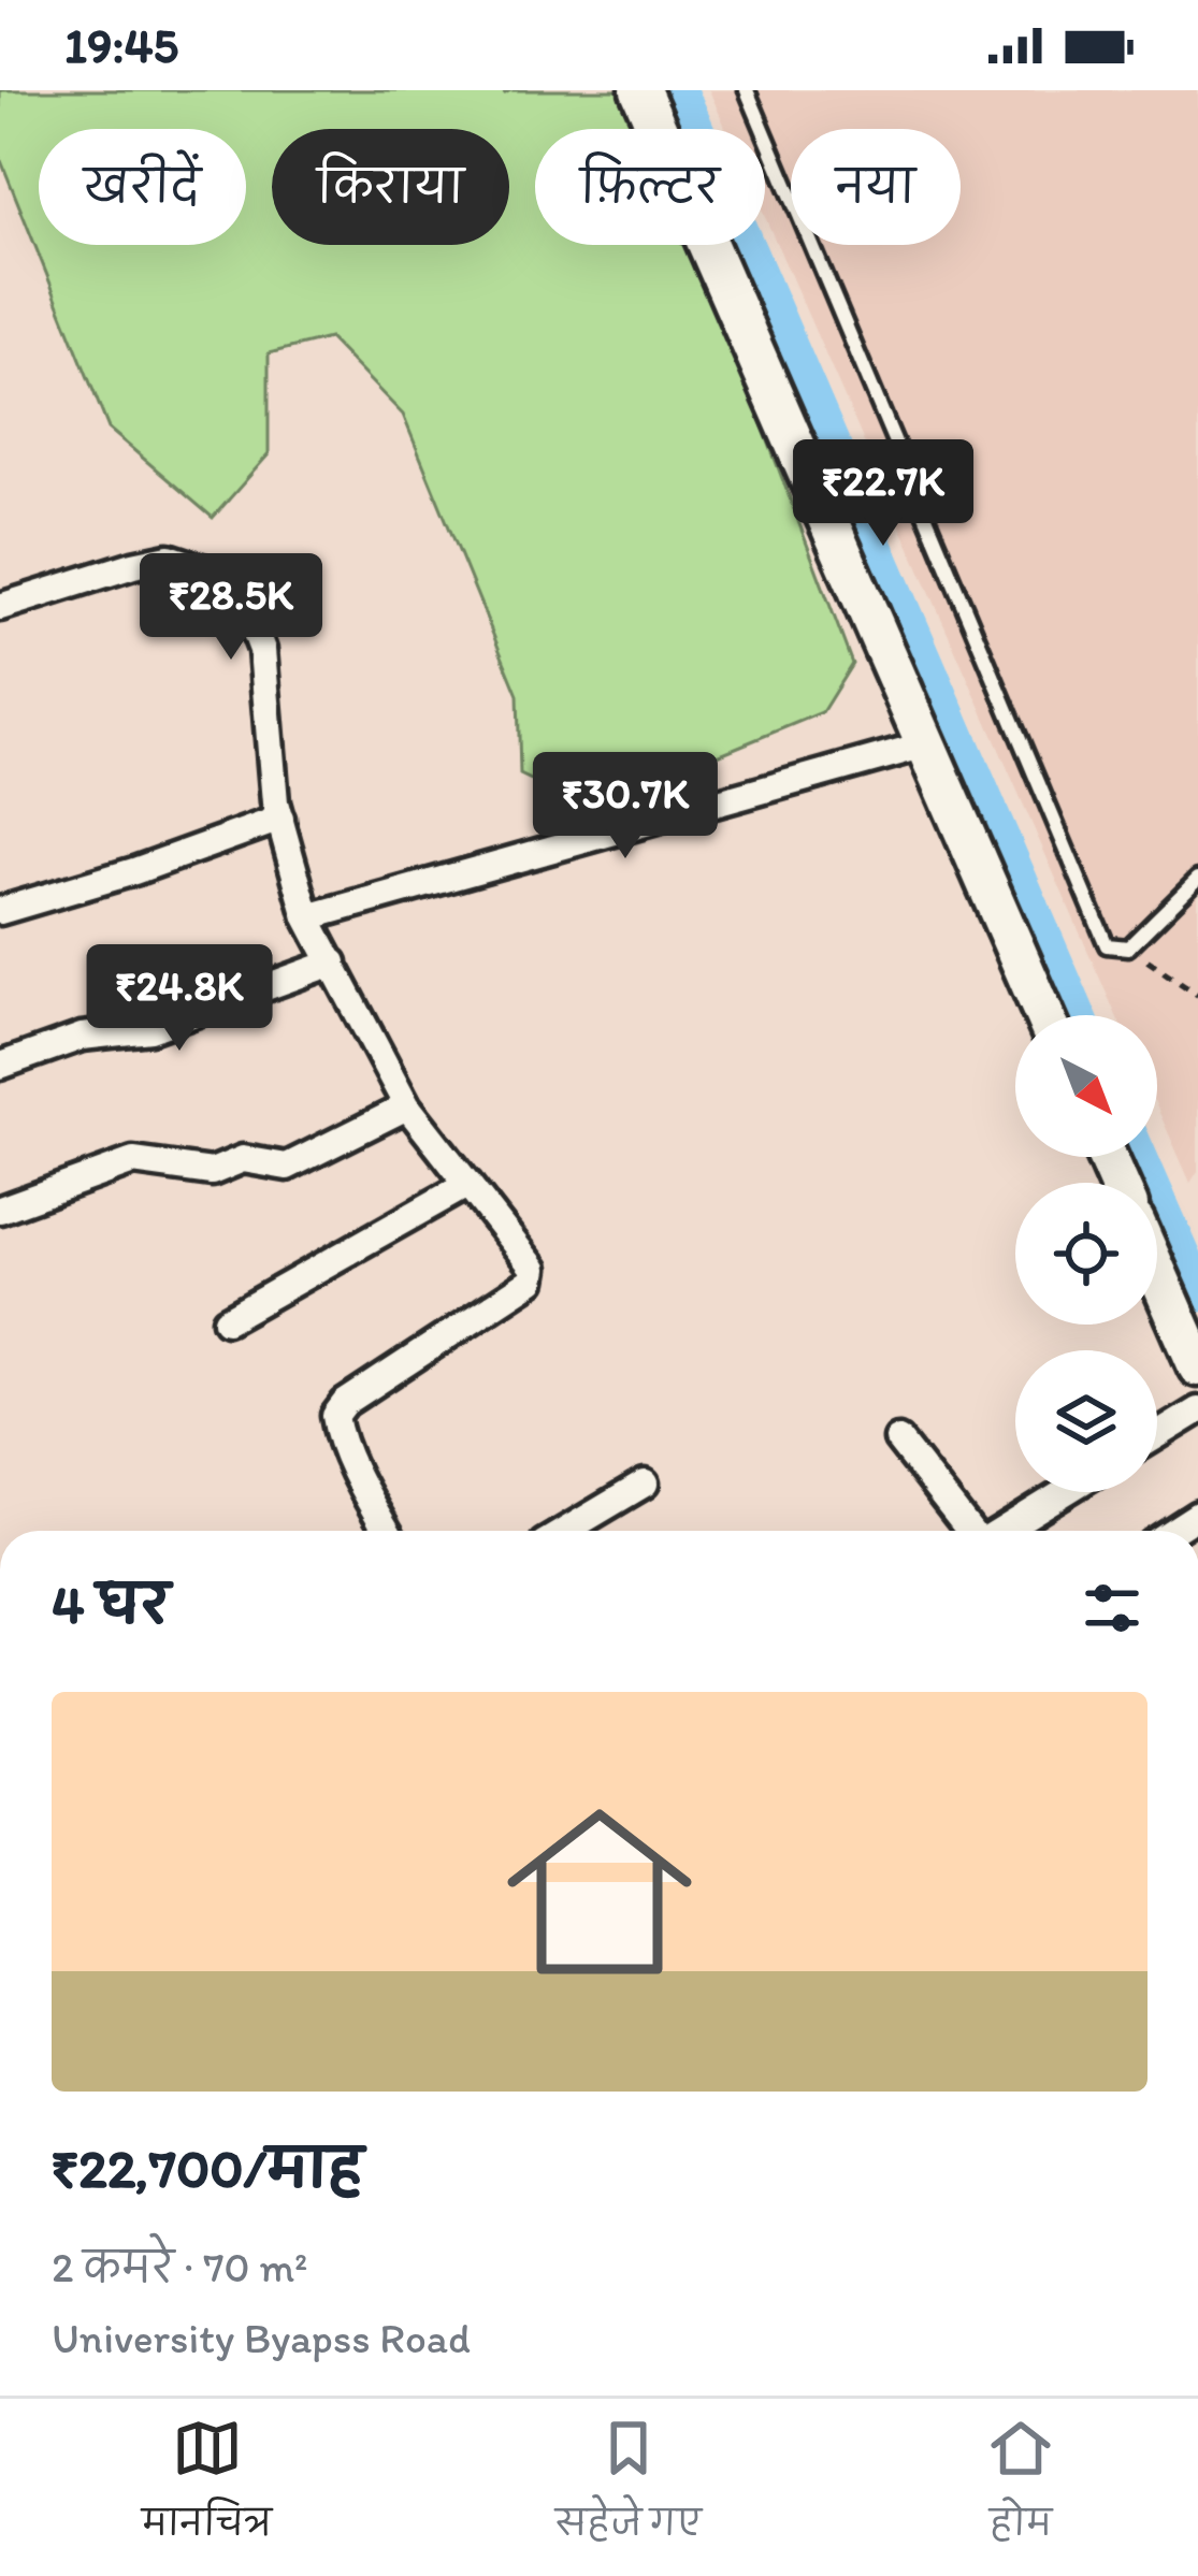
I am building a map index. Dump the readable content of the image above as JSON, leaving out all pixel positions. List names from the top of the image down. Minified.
{"north":"bottom right","page":{"status":"19:45","chip":["खरीदें","किराया","फ़िल्टर","नया"],"price":["₹22.7K","₹28.5K","₹30.7K","₹24.8K"],"heading":"4 घर","list":[{"name":"₹22,700/माह","note":"2 कमरे · 70 m² · University Byapss Road"}],"tabs":["मानचित्र","सहेजे गए","होम"]}}
